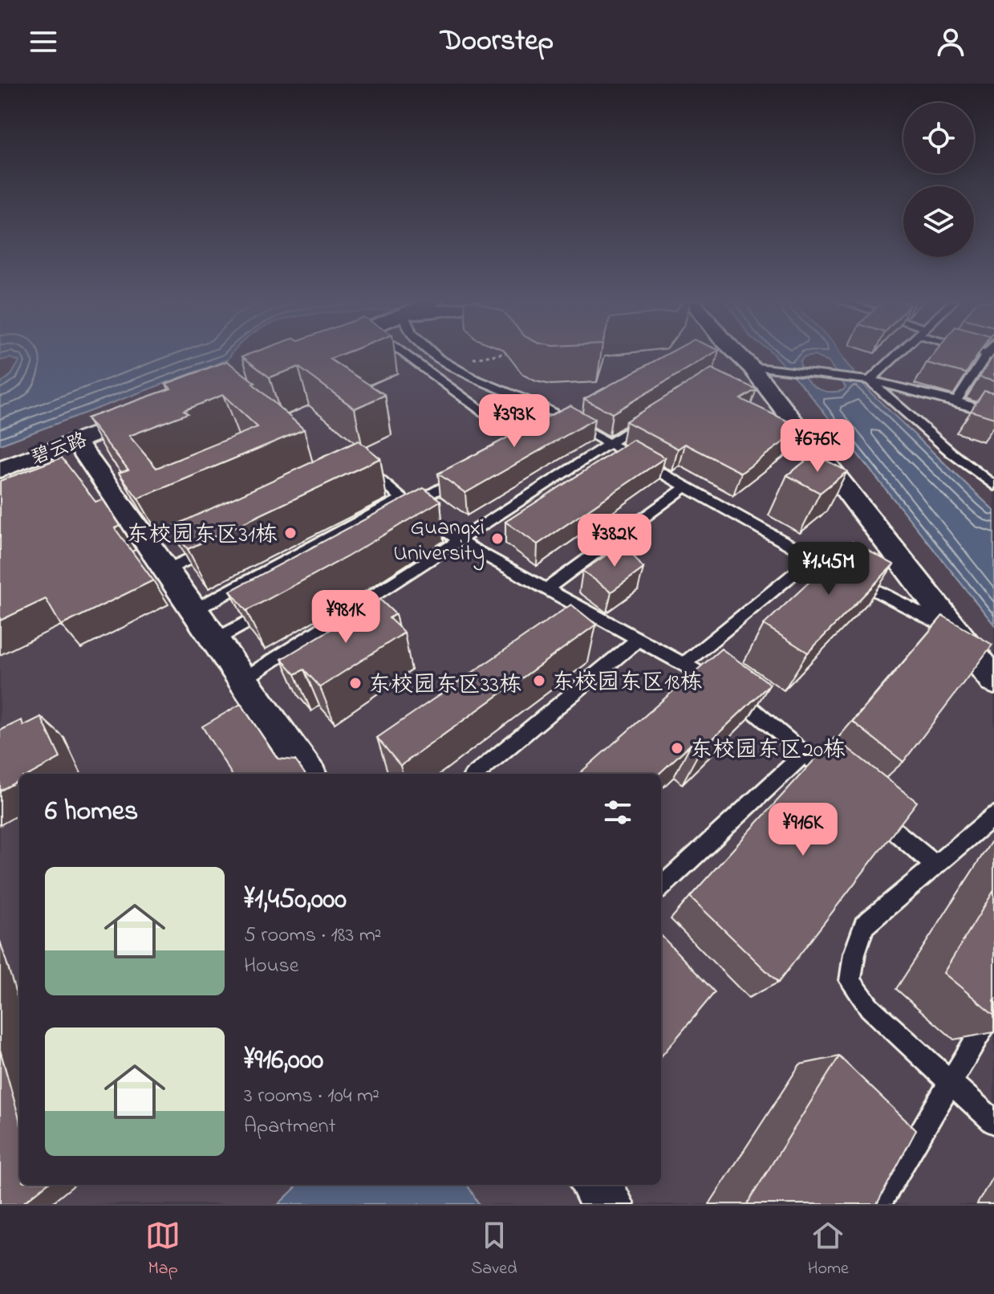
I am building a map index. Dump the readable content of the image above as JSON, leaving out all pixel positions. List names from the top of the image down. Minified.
{"streets":{"street":["碧云路"]},"places":["东校园东区31栋","Guangxi University","东校园东区18栋","东校园东区33栋","东校园东区20栋"],"page":{"header":"Doorstep","price":["¥393K","¥676K","¥382K","¥1.45M","¥981K","¥916K"],"heading":"6 homes","list":[{"name":"¥1,450,000","note":"5 rooms · 183 m² · House"},{"name":"¥916,000","note":"3 rooms · 104 m² · Apartment"}],"tabs":["Map","Saved","Home"]}}
